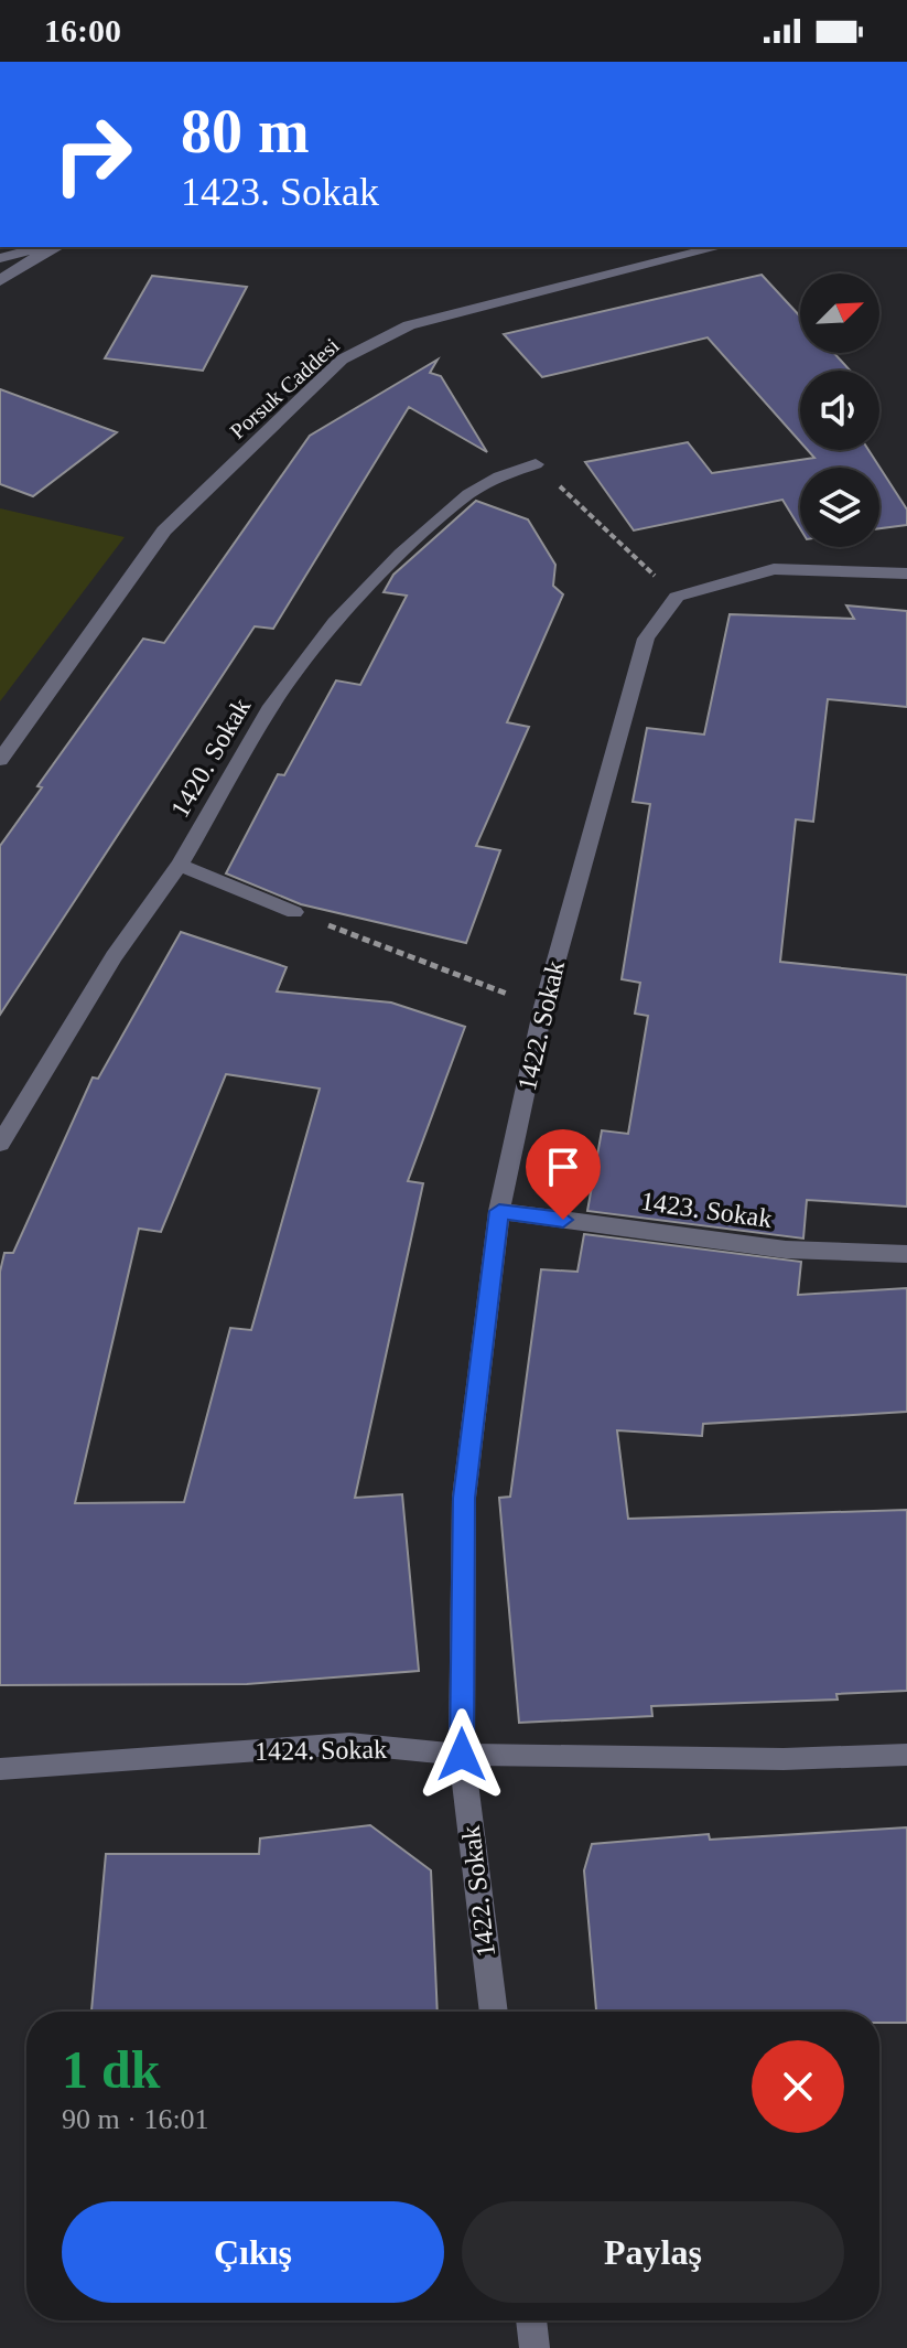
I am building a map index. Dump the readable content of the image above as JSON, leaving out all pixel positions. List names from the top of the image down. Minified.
{"streets":{"street":["Porsuk Caddesi","1420. Sokak","1422. Sokak","1423. Sokak","1424. Sokak"]},"crossings":[["1422. Sokak","1423. Sokak"],["1422. Sokak","1424. Sokak"]],"north":"top right","page":{"status":"16:00","turn":["80 m","1423. Sokak"],"heading":["1 dk","90 m · 16:01"],"buttons":["Çıkış","Paylaş"]}}
